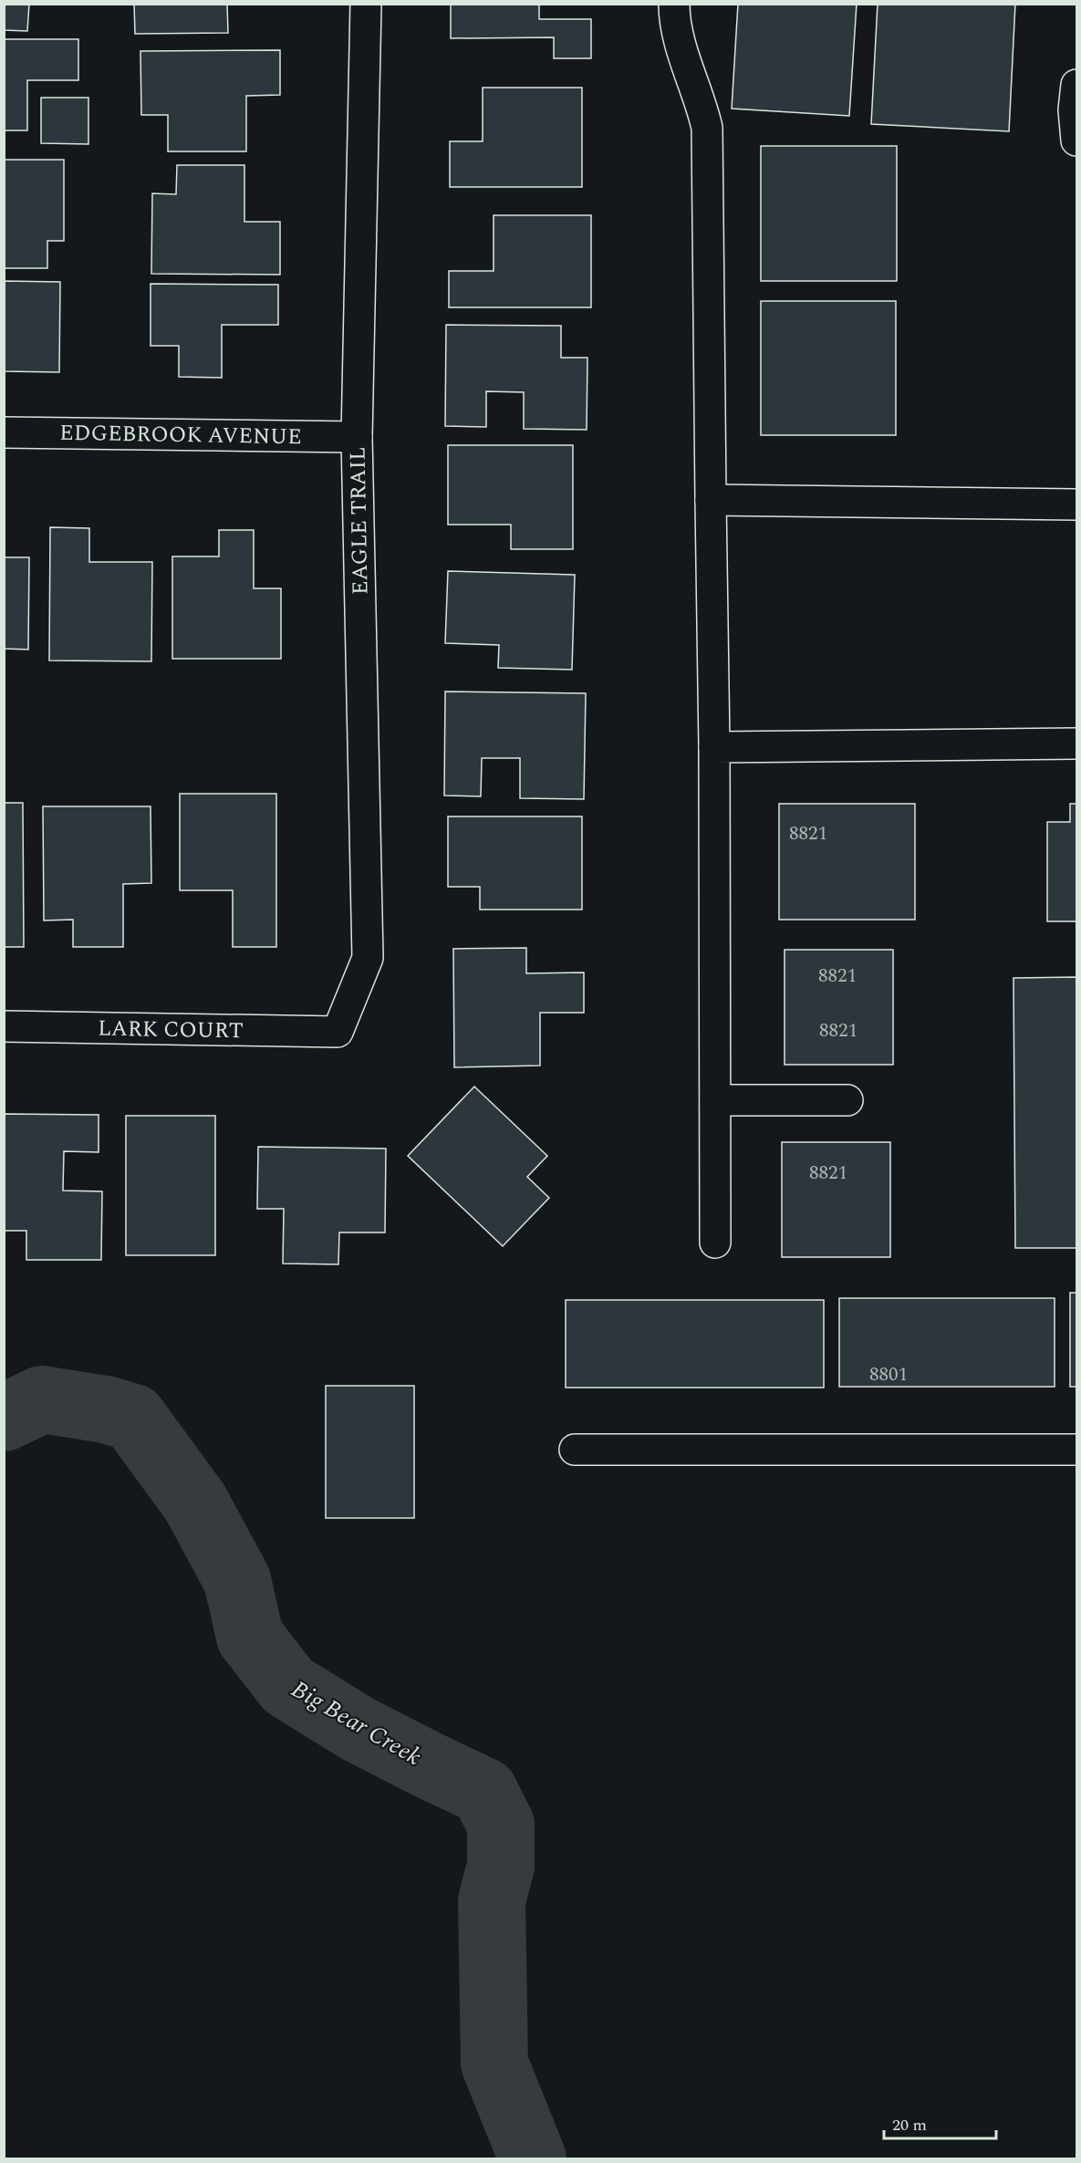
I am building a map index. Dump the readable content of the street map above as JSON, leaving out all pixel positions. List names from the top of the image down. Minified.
{"streets":{"street":["EDGEBROOK AVENUE","EAGLE TRAIL","LARK COURT"]},"crossings":[["EDGEBROOK AVENUE","EAGLE TRAIL"],["EAGLE TRAIL","LARK COURT"]],"water":["Big Bear Creek"],"house_numbers":["8821","8821","8821","8821","8801"],"scale_bar":"20 m"}
